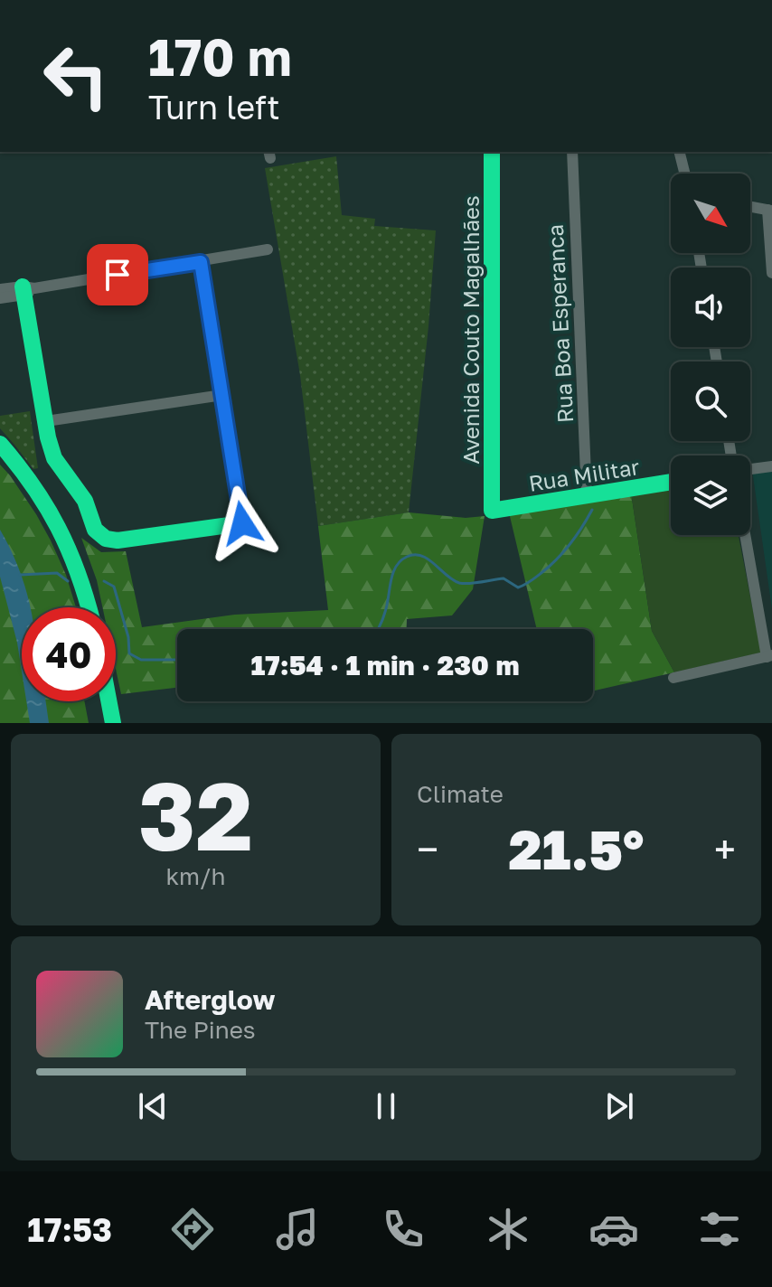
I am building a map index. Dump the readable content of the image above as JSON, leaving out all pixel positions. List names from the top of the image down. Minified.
{"streets":{"street":["Rua Boa Esperanca","Avenida Couto Magalhães","Rua Militar"]},"crossings":[["Rua Boa Esperanca","Rua Militar"],["Avenida Couto Magalhães","Rua Militar"]],"north":"bottom right","page":{"turn":["170 m","Turn left"],"limit":"40","trip":"17:54 · 1 min · 230 m","tile":[["32","km/h"],"Climate"],"heat":["−","21.5°","+"],"song":["Afterglow","The Pines"],"tabs":"17:53"}}
